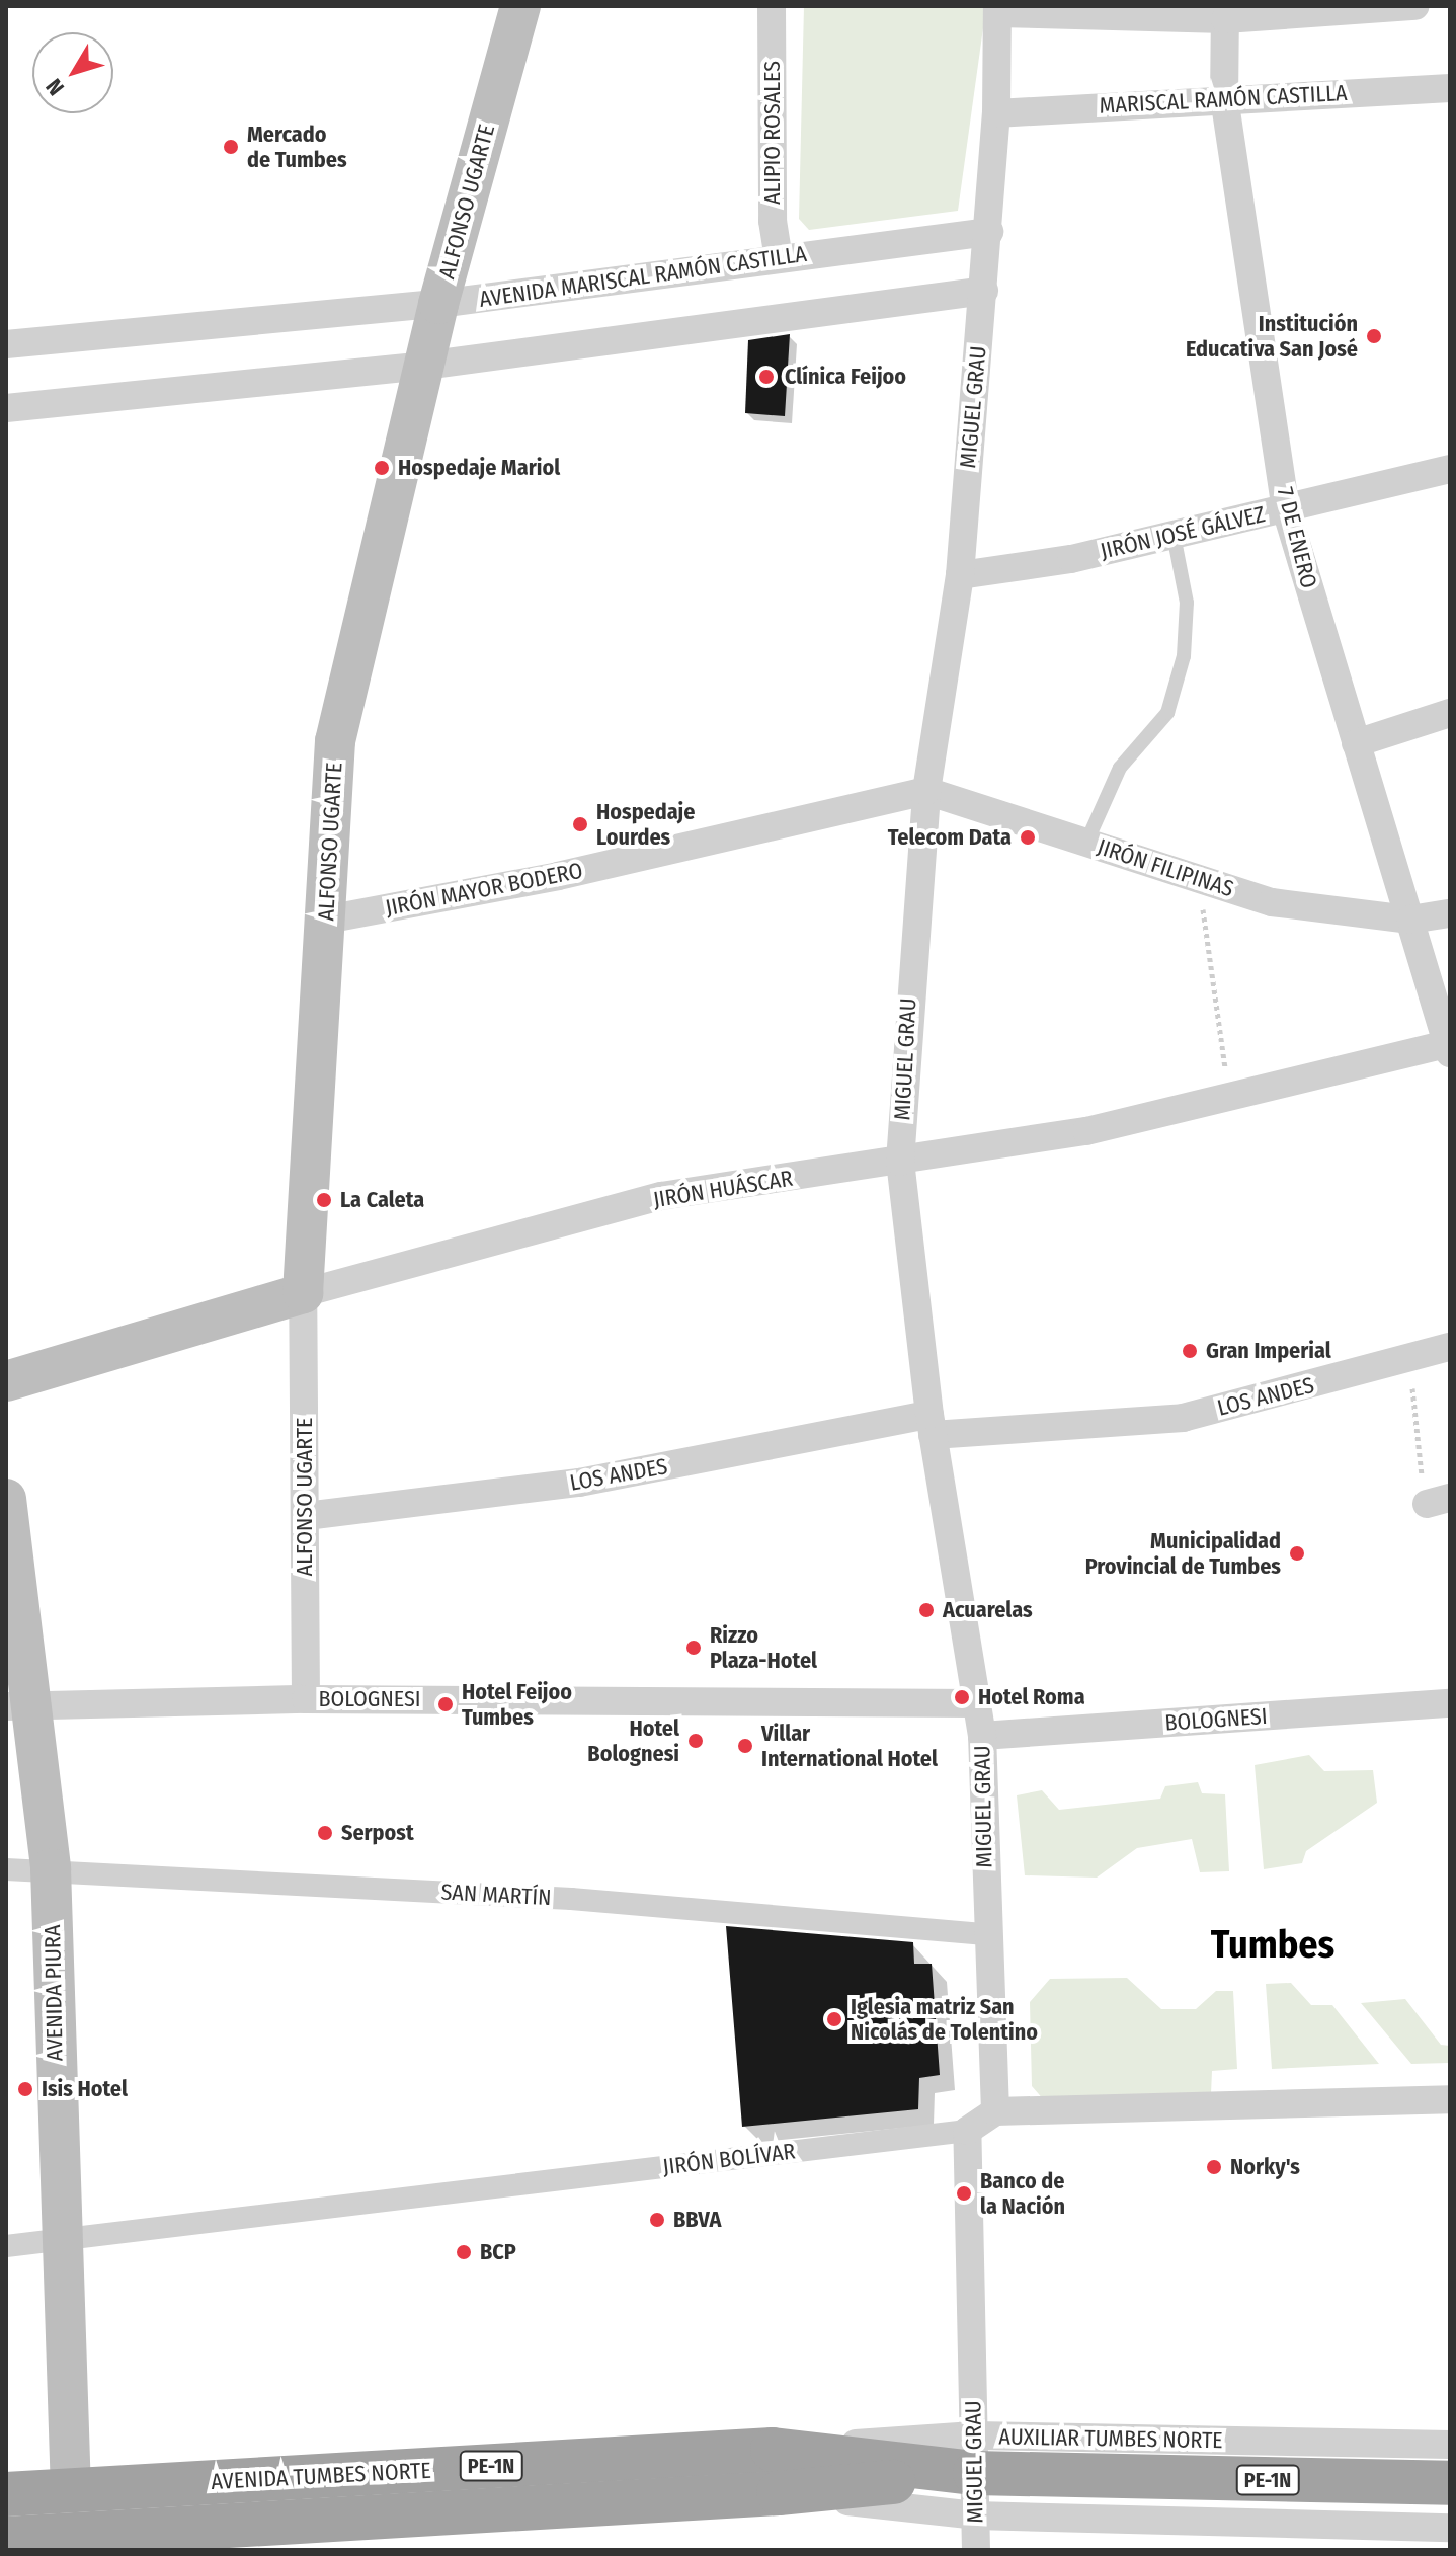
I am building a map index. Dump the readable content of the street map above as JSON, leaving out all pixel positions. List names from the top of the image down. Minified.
{"streets":{"highway":["PE-1N","AVENIDA TUMBES NORTE"],"main road":["ALFONSO UGARTE","JIRÓN HUÁSCAR","AVENIDA PIURA"],"street":["MARISCAL RAMÓN CASTILLA","ALIPIO ROSALES","AVENIDA MARISCAL RAMÓN CASTILLA","MIGUEL GRAU","JIRÓN JOSÉ GÁLVEZ","7 DE ENERO","JIRÓN FILIPINAS","JIRÓN MAYOR BODERO","LOS ANDES","BOLOGNESI","SAN MARTÍN","JIRÓN BOLÍVAR","AUXILIAR TUMBES NORTE"]},"crossings":[["MARISCAL RAMÓN CASTILLA","MIGUEL GRAU"],["MARISCAL RAMÓN CASTILLA","7 DE ENERO"],["ALIPIO ROSALES","AVENIDA MARISCAL RAMÓN CASTILLA"],["ALFONSO UGARTE","AVENIDA MARISCAL RAMÓN CASTILLA"],["ALFONSO UGARTE","JIRÓN MAYOR BODERO"],["ALFONSO UGARTE","JIRÓN HUÁSCAR"],["ALFONSO UGARTE","LOS ANDES"],["ALFONSO UGARTE","BOLOGNESI"],["AVENIDA MARISCAL RAMÓN CASTILLA","MIGUEL GRAU"],["MIGUEL GRAU","JIRÓN JOSÉ GÁLVEZ"],["MIGUEL GRAU","JIRÓN FILIPINAS"],["MIGUEL GRAU","JIRÓN MAYOR BODERO"],["MIGUEL GRAU","JIRÓN HUÁSCAR"],["MIGUEL GRAU","LOS ANDES"],["MIGUEL GRAU","BOLOGNESI"],["MIGUEL GRAU","SAN MARTÍN"],["MIGUEL GRAU","JIRÓN BOLÍVAR"],["MIGUEL GRAU","AUXILIAR TUMBES NORTE"],["MIGUEL GRAU","AVENIDA TUMBES NORTE"],["JIRÓN JOSÉ GÁLVEZ","7 DE ENERO"],["7 DE ENERO","JIRÓN FILIPINAS"],["7 DE ENERO","JIRÓN HUÁSCAR"],["JIRÓN FILIPINAS","JIRÓN MAYOR BODERO"],["BOLOGNESI","AVENIDA PIURA"],["SAN MARTÍN","AVENIDA PIURA"],["AVENIDA PIURA","JIRÓN BOLÍVAR"],["AVENIDA PIURA","AVENIDA TUMBES NORTE"],["AUXILIAR TUMBES NORTE","AVENIDA TUMBES NORTE"]],"districts":["Tumbes"],"places":["Mercado de Tumbes","Institución Educativa San José","Clínica Feijoo","Hospedaje Mariol","Hospedaje Lourdes","Telecom Data","La Caleta","Gran Imperial","Municipalidad Provincial de Tumbes","Acuarelas","Rizzo Plaza-Hotel","Hotel Roma","Hotel Feijoo Tumbes","Hotel Bolognesi","Villar International Hotel","Serpost","Iglesia matriz San Nicolás de Tolentino","Isis Hotel","Norky's","Banco de la Nación","BBVA","BCP"],"north":"bottom left"}
